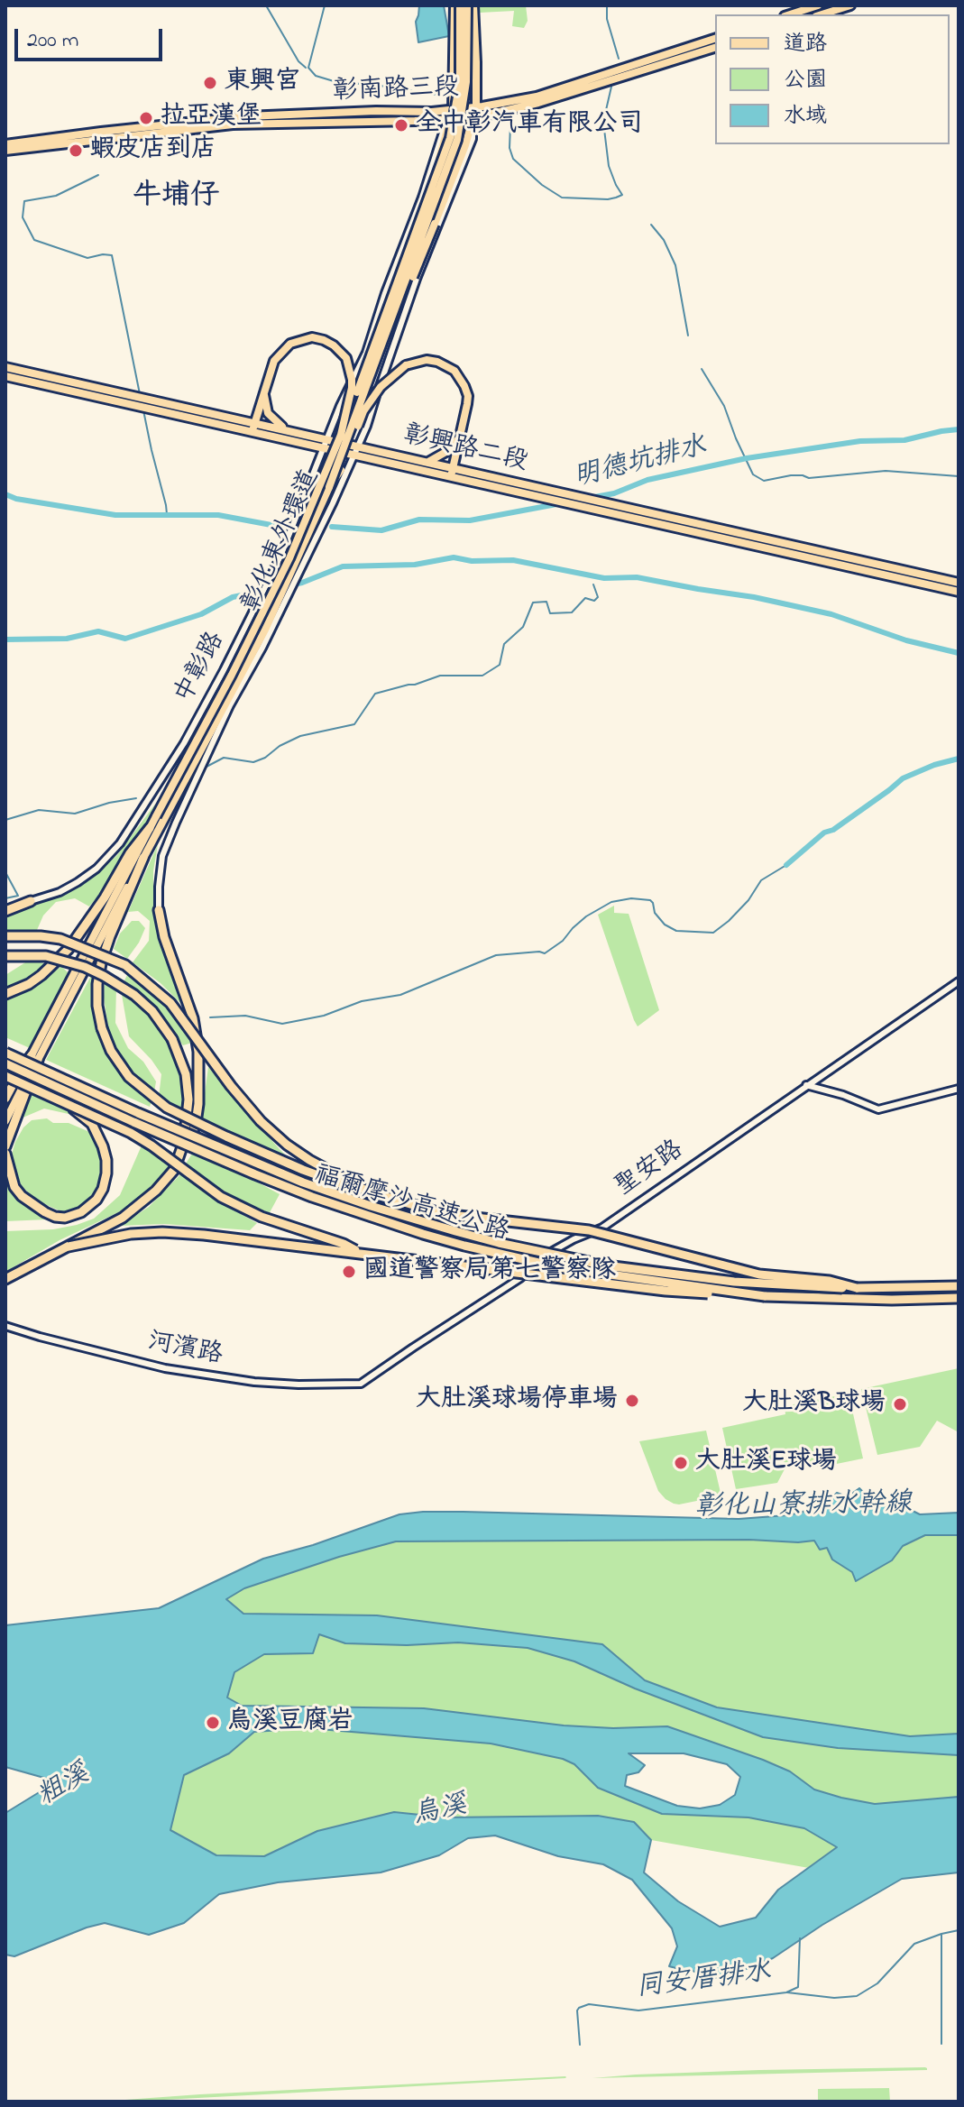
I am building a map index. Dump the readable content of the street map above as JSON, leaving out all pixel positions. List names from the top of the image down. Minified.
{"streets":{"highway":["福爾摩沙高速公路"],"main road":["彰南路三段","彰興路二段","彰化東外環道"],"street":["中彰路","聖安路","河濱路"]},"crossings":[["彰南路三段","中彰路"],["彰興路二段","中彰路"],["聖安路","河濱路"]],"districts":["牛埔仔"],"water":["明德坑排水","彰化山寮排水幹線","粗溪","烏溪","同安厝排水"],"places":["東興宮","拉亞漢堡","全中彰汽車有限公司","蝦皮店到店","國道警察局第七警察隊","大肚溪球場停車場","大肚溪B球場","大肚溪E球場","烏溪豆腐岩"],"legend":["道路","公園","水域"],"scale_bar":"200 m"}
